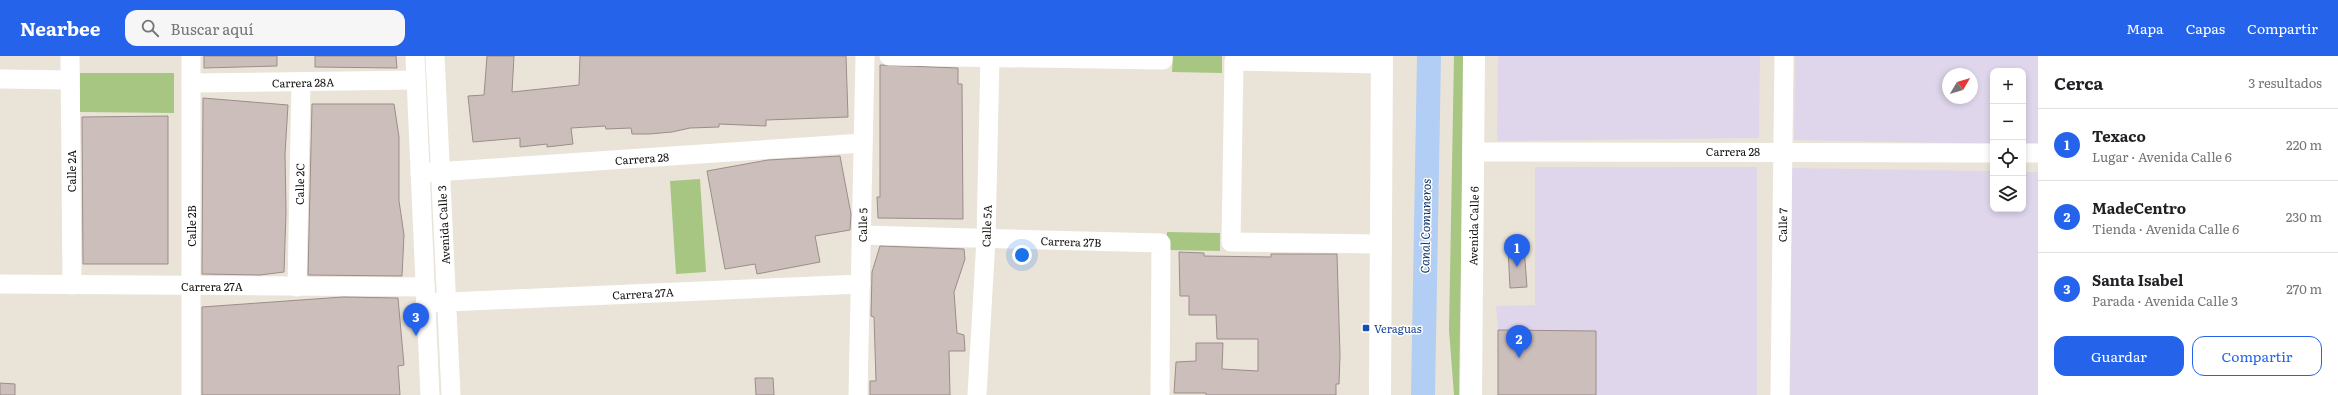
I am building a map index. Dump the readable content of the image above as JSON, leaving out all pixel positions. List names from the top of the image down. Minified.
{"streets":{"main road":["Avenida Calle 6"],"street":["Carrera 28A","Carrera 28","Calle 2A","Calle 2C","Avenida Calle 3","Calle 5","Calle 7","Calle 2B","Calle 5A","Carrera 27B","Carrera 27A"]},"crossings":[["Carrera 28A","Calle 2C"],["Carrera 28A","Avenida Calle 3"],["Carrera 28A","Calle 2B"],["Carrera 28","Avenida Calle 3"],["Carrera 28","Calle 5"],["Carrera 28","Calle 7"],["Carrera 28","Avenida Calle 6"],["Calle 2A","Carrera 27A"],["Calle 2C","Carrera 27A"],["Avenida Calle 3","Carrera 27A"],["Calle 5","Carrera 27B"],["Calle 5","Carrera 27A"],["Calle 2B","Carrera 27A"],["Calle 5A","Carrera 27B"]],"water":["Canal Comuneros"],"places":{"transit":["Veraguas"]},"north":"top right","page":{"header":"Nearbee","search":"Buscar aquí","nav":["Mapa","Capas","Compartir"],"heading":["Cerca","3 resultados"],"map_buttons":["+","−"],"list":[{"mark":"1","name":"Texaco","note":"Lugar · Avenida Calle 6","value":"220 m"},{"mark":"2","name":"MadeCentro","note":"Tienda · Avenida Calle 6","value":"230 m"},{"mark":"3","name":"Santa Isabel","note":"Parada · Avenida Calle 3","value":"270 m"}],"pins":["1","3","2"],"buttons":["Guardar","Compartir"]}}
